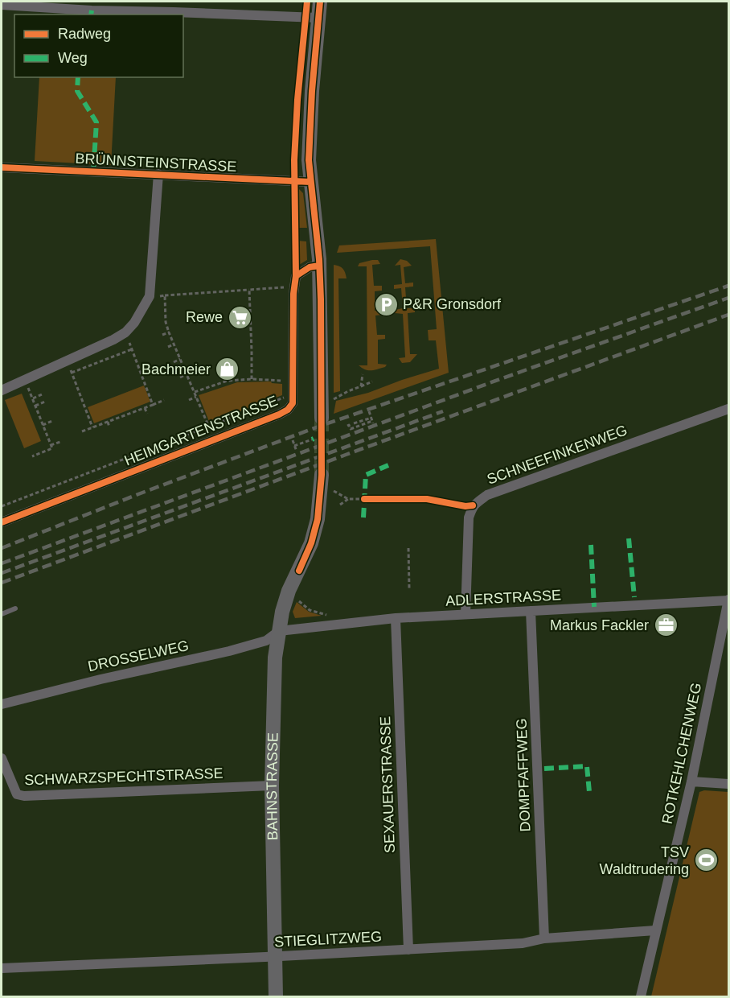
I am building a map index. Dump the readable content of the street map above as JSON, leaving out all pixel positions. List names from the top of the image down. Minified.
{"streets":{"street":["BRÜNNSTEINSTRASSE","HEIMGARTENSTRASSE","SCHNEEFINKENWEG","ADLERSTRASSE","DROSSELWEG","ROTKEHLCHENWEG","DOMPFAFFWEG","SCHWARZSPECHTSTRASSE","SEXAUERSTRASSE","BAHNSTRASSE","STIEGLITZWEG"]},"crossings":[["SCHNEEFINKENWEG","ADLERSTRASSE"],["ADLERSTRASSE","DROSSELWEG"],["ADLERSTRASSE","ROTKEHLCHENWEG"],["ADLERSTRASSE","DOMPFAFFWEG"],["ADLERSTRASSE","SEXAUERSTRASSE"],["ADLERSTRASSE","BAHNSTRASSE"],["DROSSELWEG","BAHNSTRASSE"],["ROTKEHLCHENWEG","STIEGLITZWEG"],["DOMPFAFFWEG","STIEGLITZWEG"],["SCHWARZSPECHTSTRASSE","BAHNSTRASSE"],["SEXAUERSTRASSE","STIEGLITZWEG"],["BAHNSTRASSE","STIEGLITZWEG"]],"places":{"parking":["P&R Gronsdorf"],"supermarket":["Rewe"],"shop":["Bachmeier"],"office":["Markus Fackler"],"sports":["TSV Waldtrudering"]},"legend":["Radweg","Weg"]}
